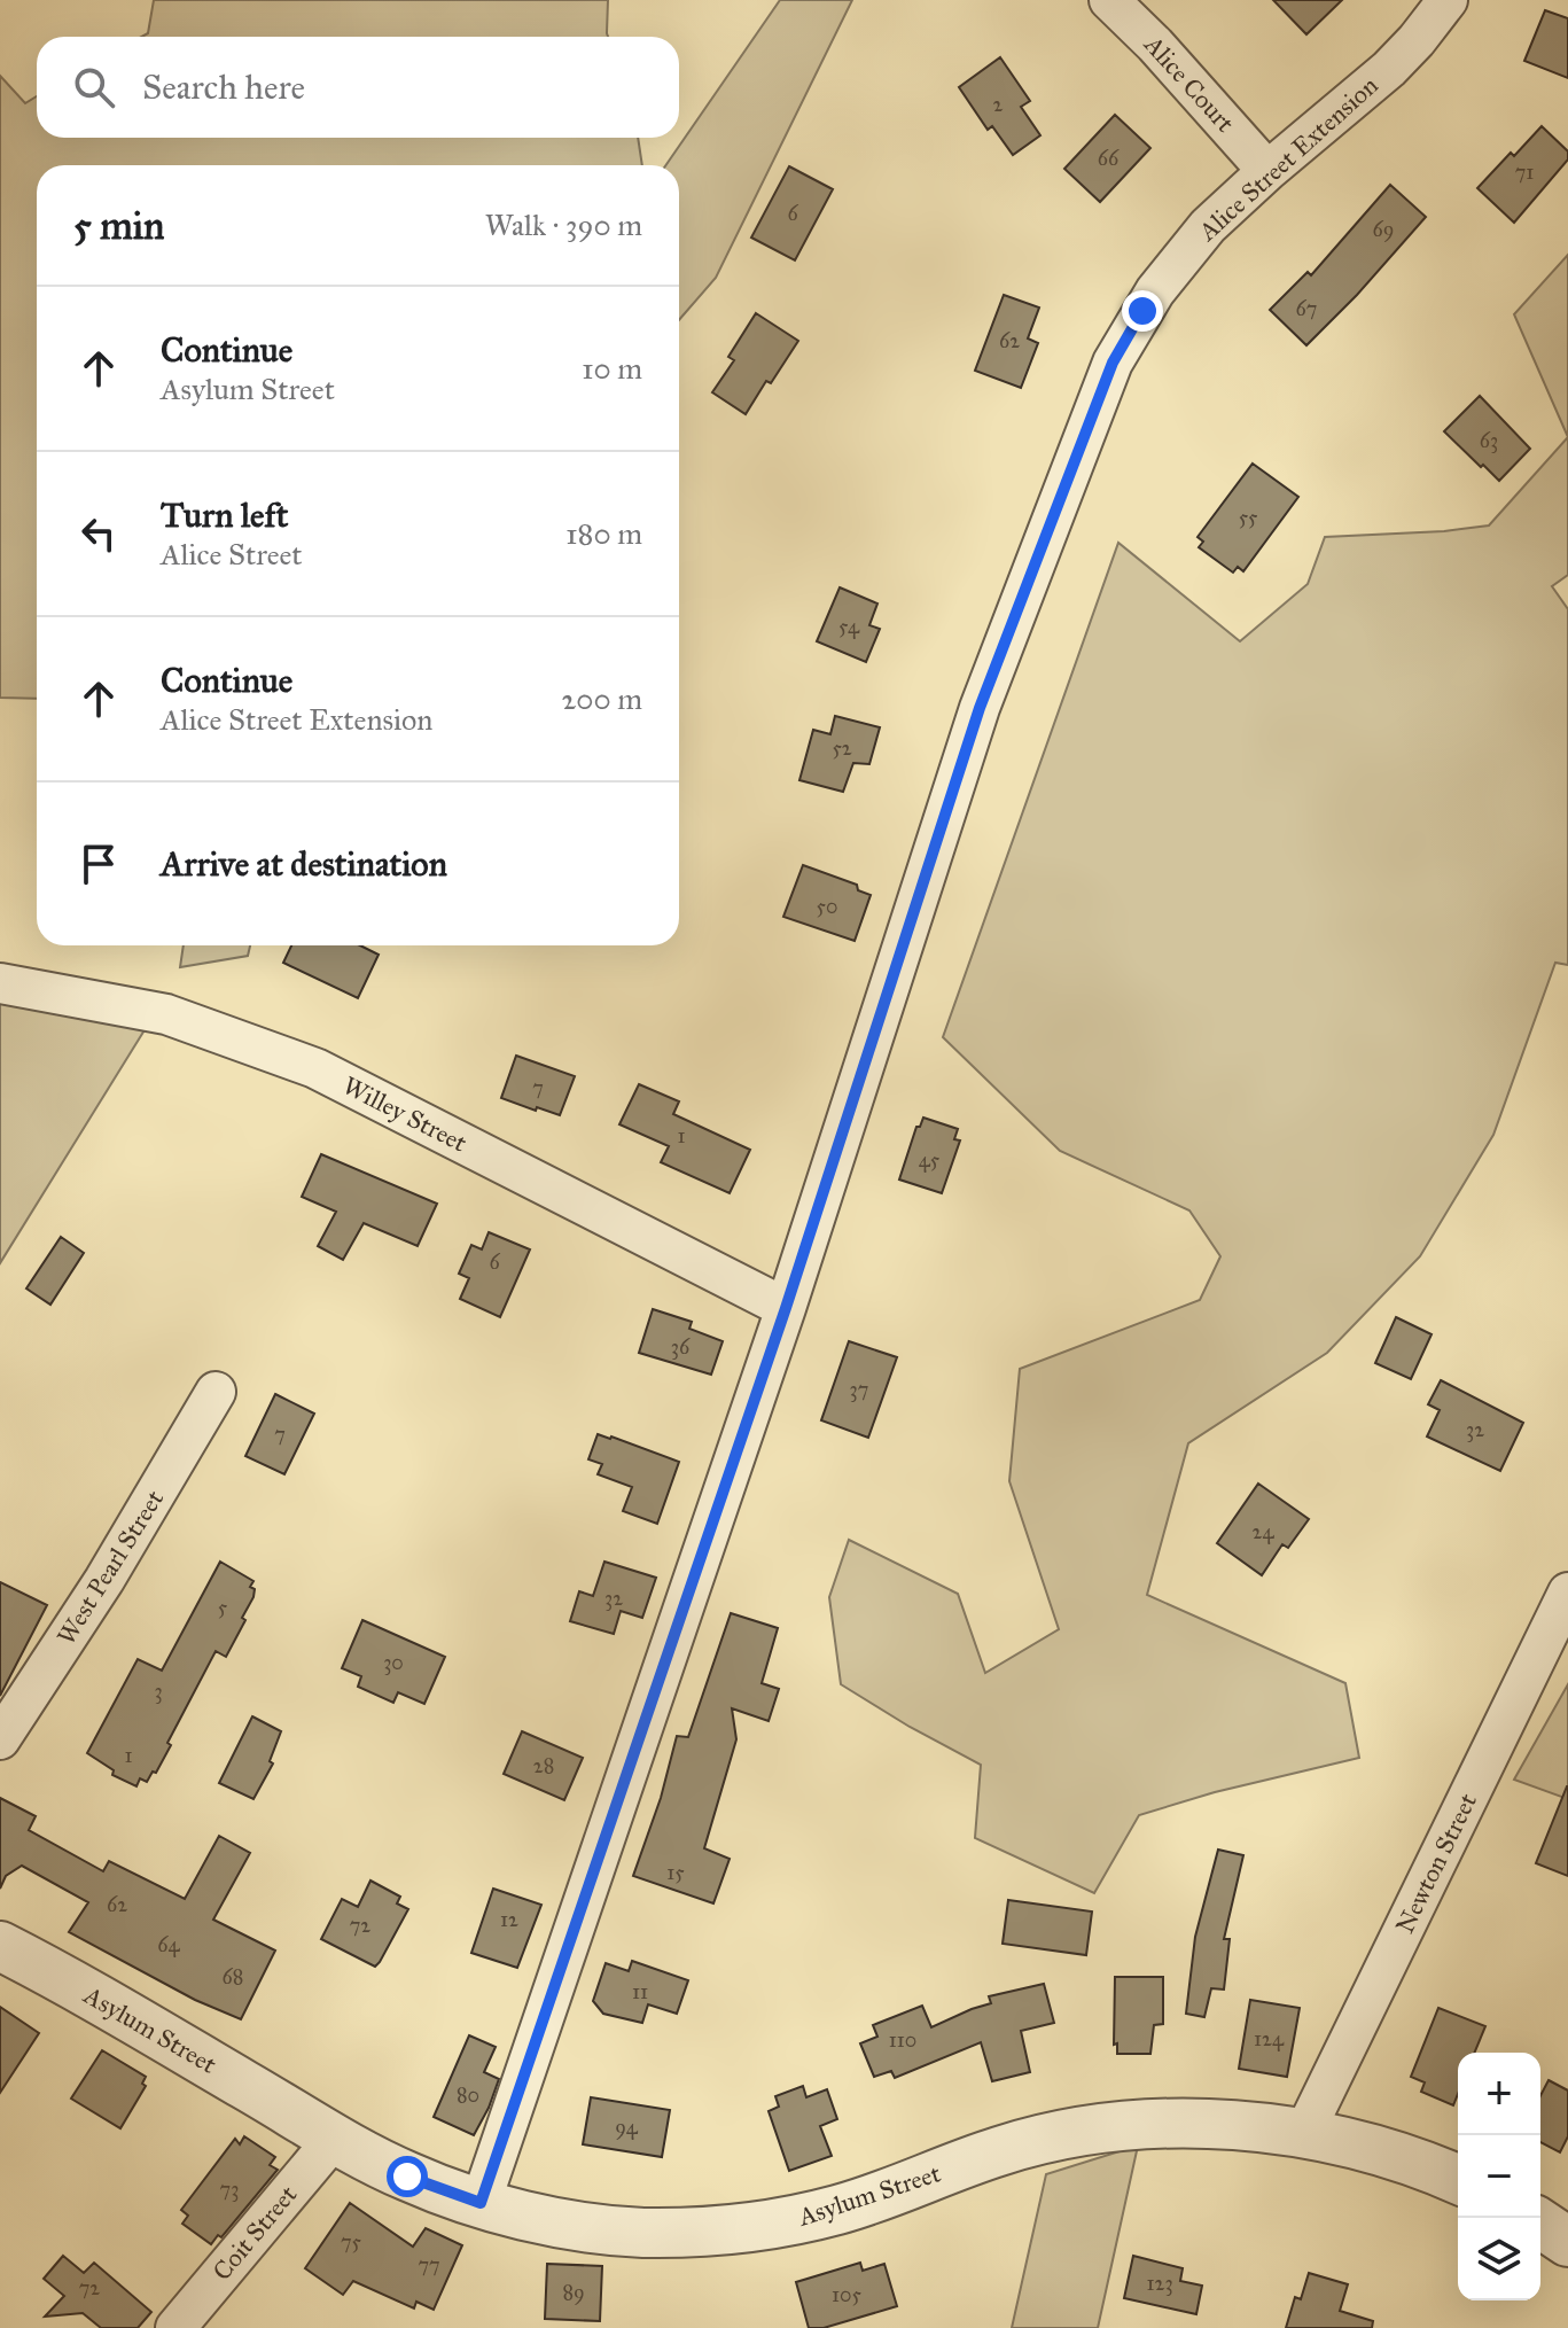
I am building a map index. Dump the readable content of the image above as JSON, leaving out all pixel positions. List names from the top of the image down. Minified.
{"streets":{"street":["Alice Court","Alice Street Extension","Willey Street","West Pearl Street","Newton Street","Asylum Street","Coit Street"]},"crossings":[["Alice Court","Alice Street Extension"],["Alice Street Extension","Willey Street"],["Alice Street Extension","Asylum Street"],["Newton Street","Asylum Street"],["Asylum Street","Coit Street"]],"house_numbers":["2","66","71","6","69","67","62","63","55","54","52","50","7","1","45","6","36","37","32","7","24","32","5","30","3","1","28","15","62","12","72","64","68","11","124","110","80","94","73","75","77","123","72","89","105"],"page":{"search":"Search here","heading":["5 min","Walk · 390 m"],"list":[["Continue","Asylum Street","10 m"],["Turn left","Alice Street","180 m"],["Continue","Alice Street Extension","200 m"],"Arrive at destination"],"map_buttons":["+","−"]}}
